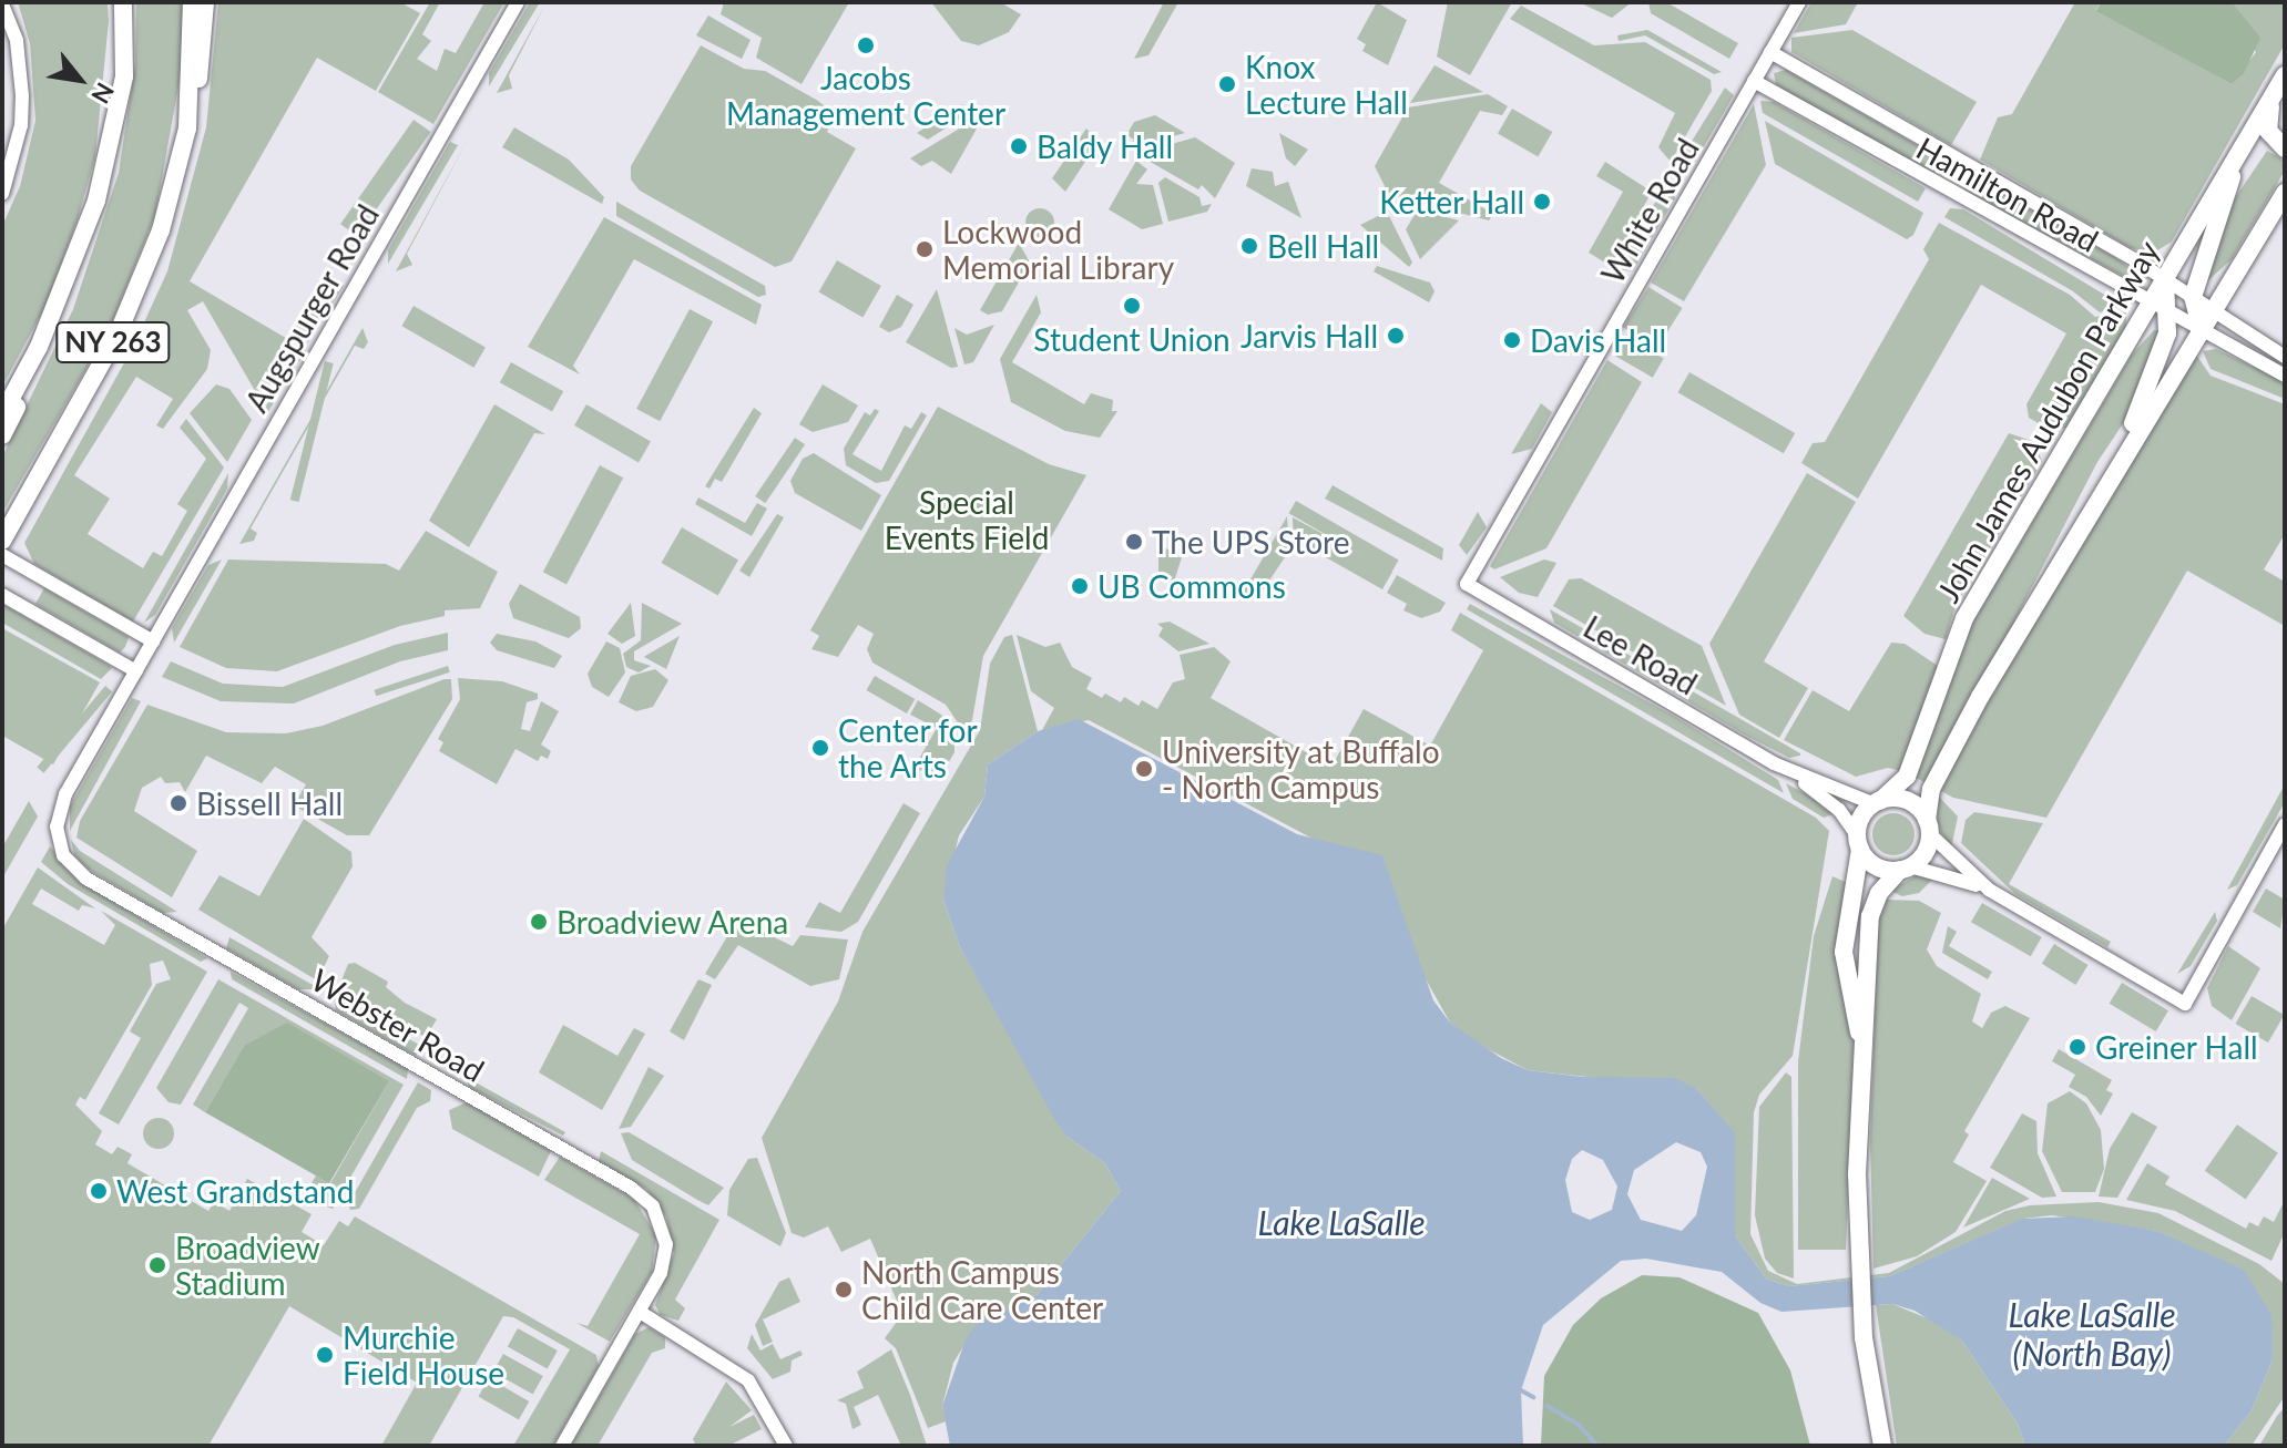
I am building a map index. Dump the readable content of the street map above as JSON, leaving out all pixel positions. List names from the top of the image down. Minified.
{"streets":{"main road":["NY 263","John James Audubon Parkway"],"street":["Hamilton Road","White Road","Augspurger Road","Lee Road","Webster Road"]},"crossings":[["Hamilton Road","White Road"],["Hamilton Road","John James Audubon Parkway"],["White Road","Lee Road"],["Augspurger Road","Webster Road"],["John James Audubon Parkway","Lee Road"]],"water":["Lake LaSalle","Lake LaSalle (North Bay)"],"parks":["Special Events Field"],"places":["Jacobs Management Center","Knox Lecture Hall","Baldy Hall","Ketter Hall","Bell Hall","Lockwood Memorial Library","Student Union","Jarvis Hall","Davis Hall","The UPS Store","UB Commons","Center for the Arts","University at Buffalo - North Campus","Bissell Hall","Broadview Arena","Greiner Hall","West Grandstand","Broadview Stadium","North Campus Child Care Center","Murchie Field House"],"north":"bottom right"}
